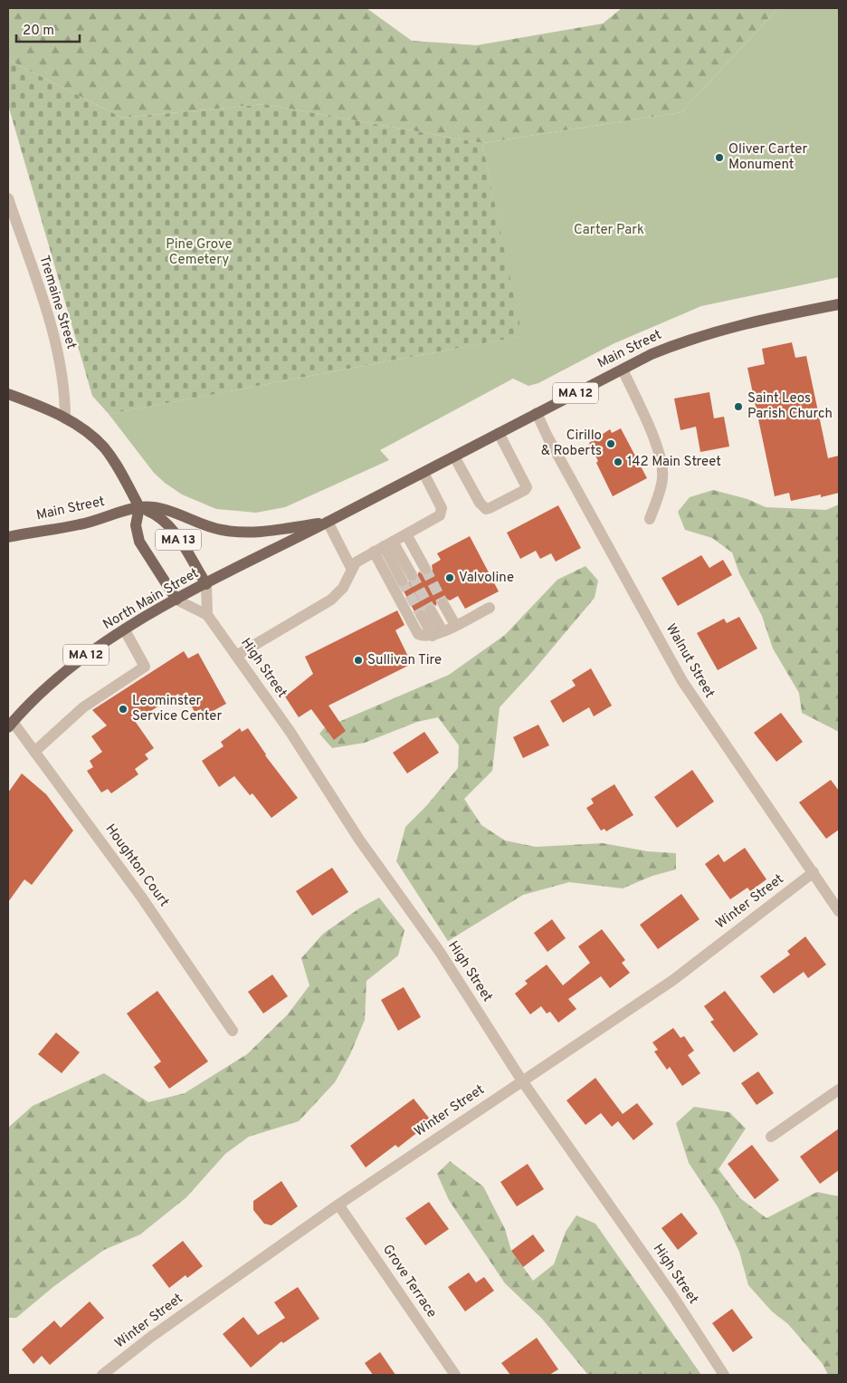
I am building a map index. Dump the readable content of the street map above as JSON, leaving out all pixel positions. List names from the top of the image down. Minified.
{"streets":{"main road":["Main Street","MA 12","MA 13","North Main Street"],"street":["Tremaine Street","Walnut Street","High Street","Houghton Court","Winter Street","Grove Terrace"]},"crossings":[["Main Street","MA 13"],["Main Street","North Main Street"],["Main Street","Walnut Street"],["MA 13","North Main Street"],["MA 13","High Street"],["North Main Street","High Street"],["North Main Street","Houghton Court"],["Walnut Street","Winter Street"],["High Street","Winter Street"],["Winter Street","Grove Terrace"]],"parks":["Carter Park","Pine Grove Cemetery"],"places":["Oliver Carter Monument","Saint Leos Parish Church","Cirillo & Roberts","142 Main Street","Valvoline","Sullivan Tire","Leominster Service Center"],"scale_bar":"20 m"}
